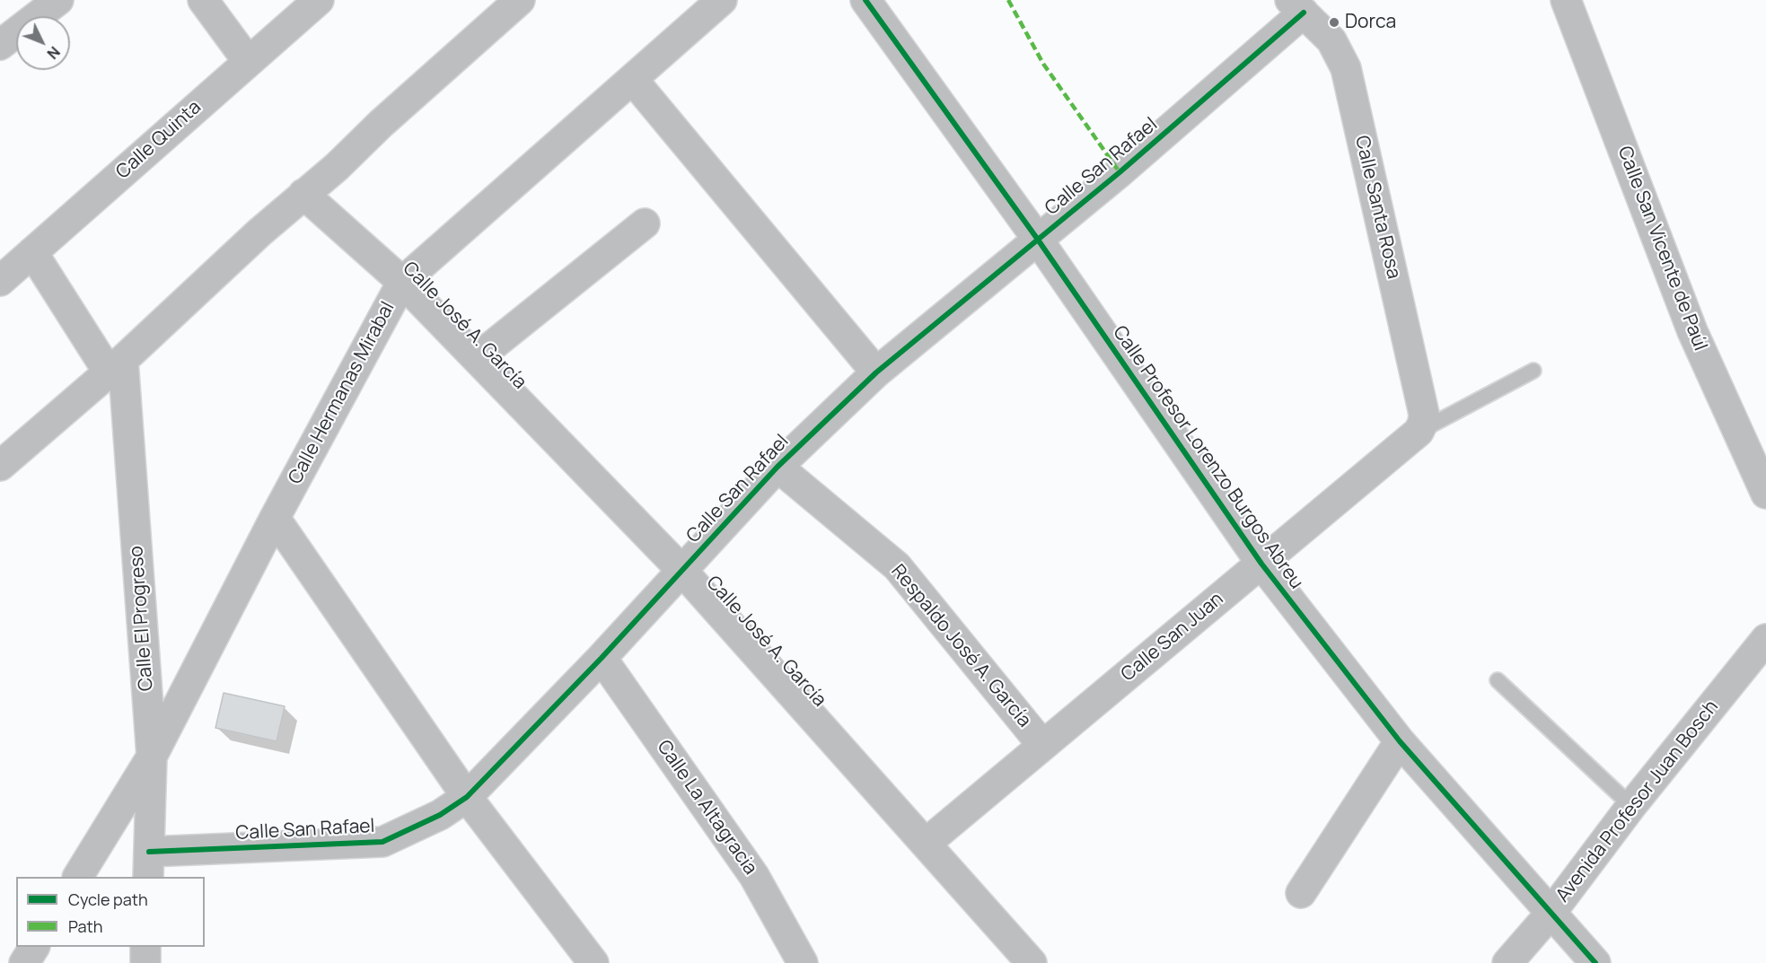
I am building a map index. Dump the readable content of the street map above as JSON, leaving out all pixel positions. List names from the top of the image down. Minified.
{"streets":{"street":["Calle Quinta","Calle San Rafael","Calle Santa Rosa","Calle San Vicente de Paúl","Calle José A. García","Calle Hermanas Mirabal","Calle Profesor Lorenzo Burgos Abreu","Calle El Progreso","Calle San Juan","Respaldo José A. García","Avenida Profesor Juan Bosch","Calle La Altagracia"]},"crossings":[["Calle San Rafael","Calle Santa Rosa"],["Calle San Rafael","Calle José A. García"],["Calle San Rafael","Calle Profesor Lorenzo Burgos Abreu"],["Calle San Rafael","Calle El Progreso"],["Calle San Rafael","Respaldo José A. García"],["Calle San Rafael","Calle La Altagracia"],["Calle Santa Rosa","Calle San Juan"],["Calle José A. García","Calle Hermanas Mirabal"],["Calle José A. García","Calle San Juan"],["Calle Hermanas Mirabal","Calle El Progreso"],["Calle Profesor Lorenzo Burgos Abreu","Calle San Juan"],["Calle Profesor Lorenzo Burgos Abreu","Avenida Profesor Juan Bosch"],["Calle San Juan","Respaldo José A. García"]],"places":["Dorca"],"legend":["Cycle path","Path"],"north":"bottom right"}
